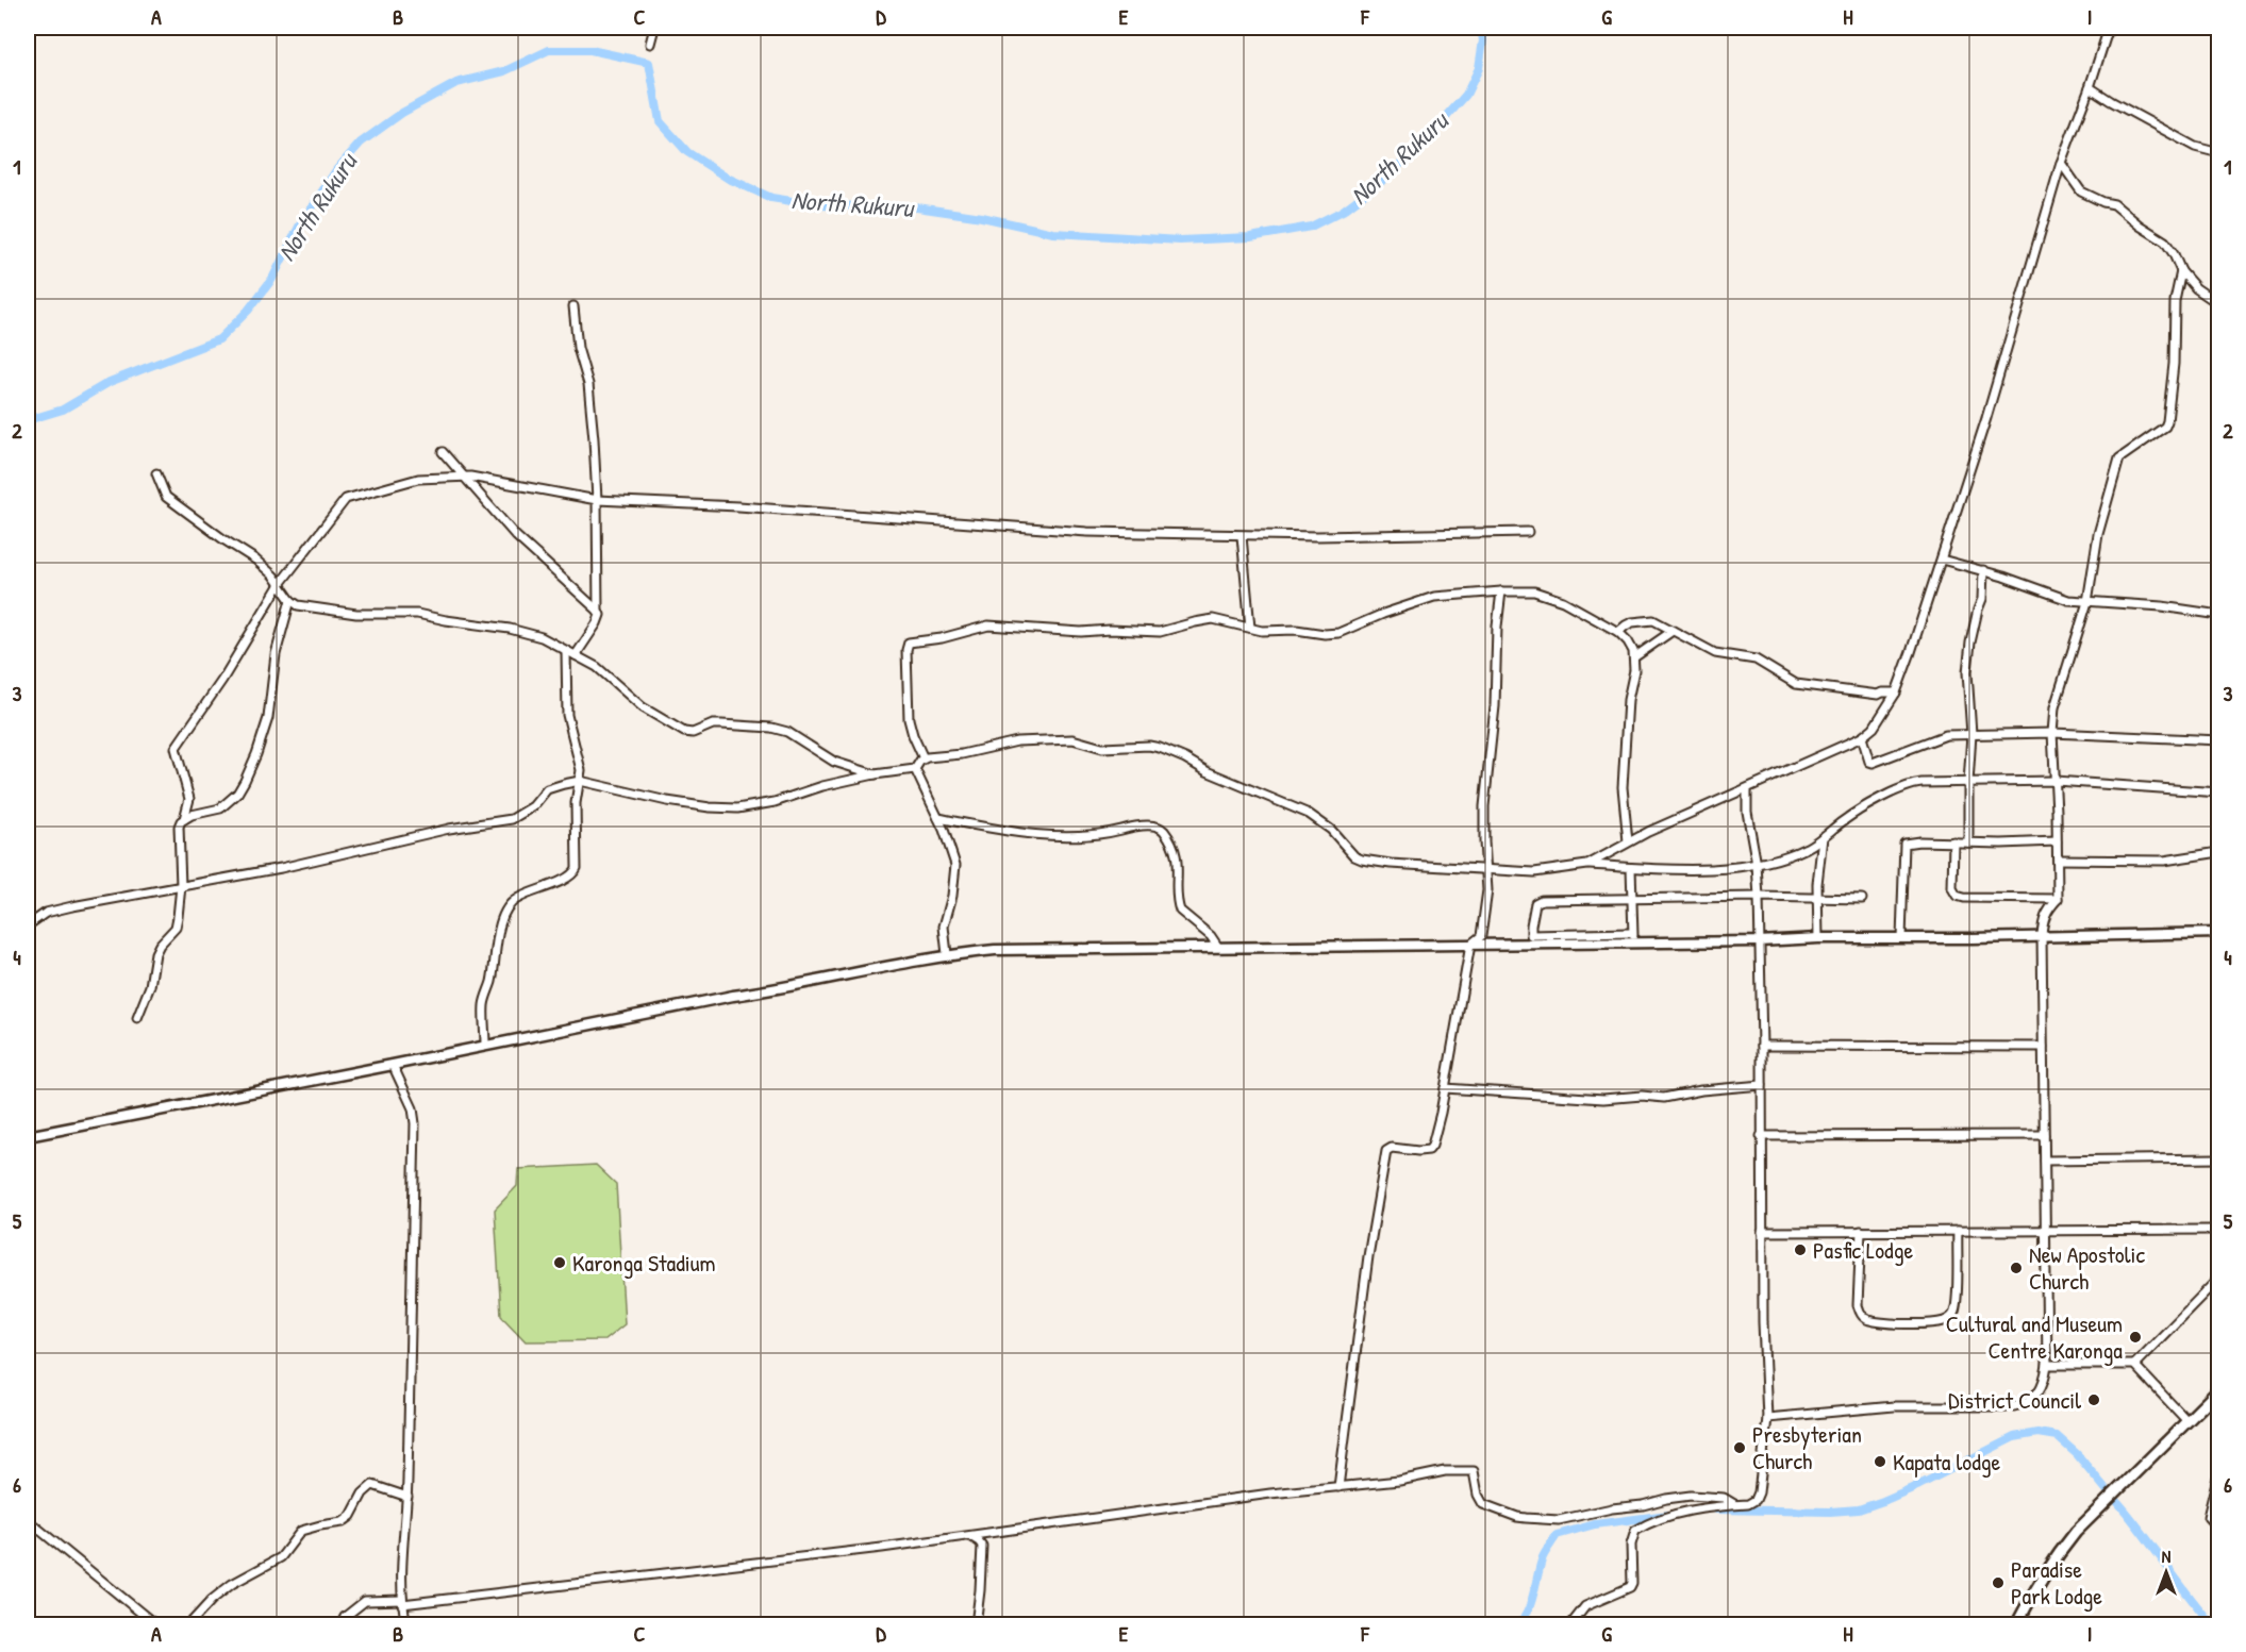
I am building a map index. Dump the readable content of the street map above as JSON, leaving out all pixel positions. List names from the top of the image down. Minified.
{"water":["North Rukuru"],"places":["Pasfic Lodge","Karonga Stadium","New Apostolic Church","Cultural and Museum Centre Karonga","District Council","Presbyterian Church","Kapata lodge","Paradise Park Lodge"],"north":"top","grid":{"columns":["A","B","C","D","E","F","G","H","I"],"rows":["1","2","3","4","5","6"]}}
